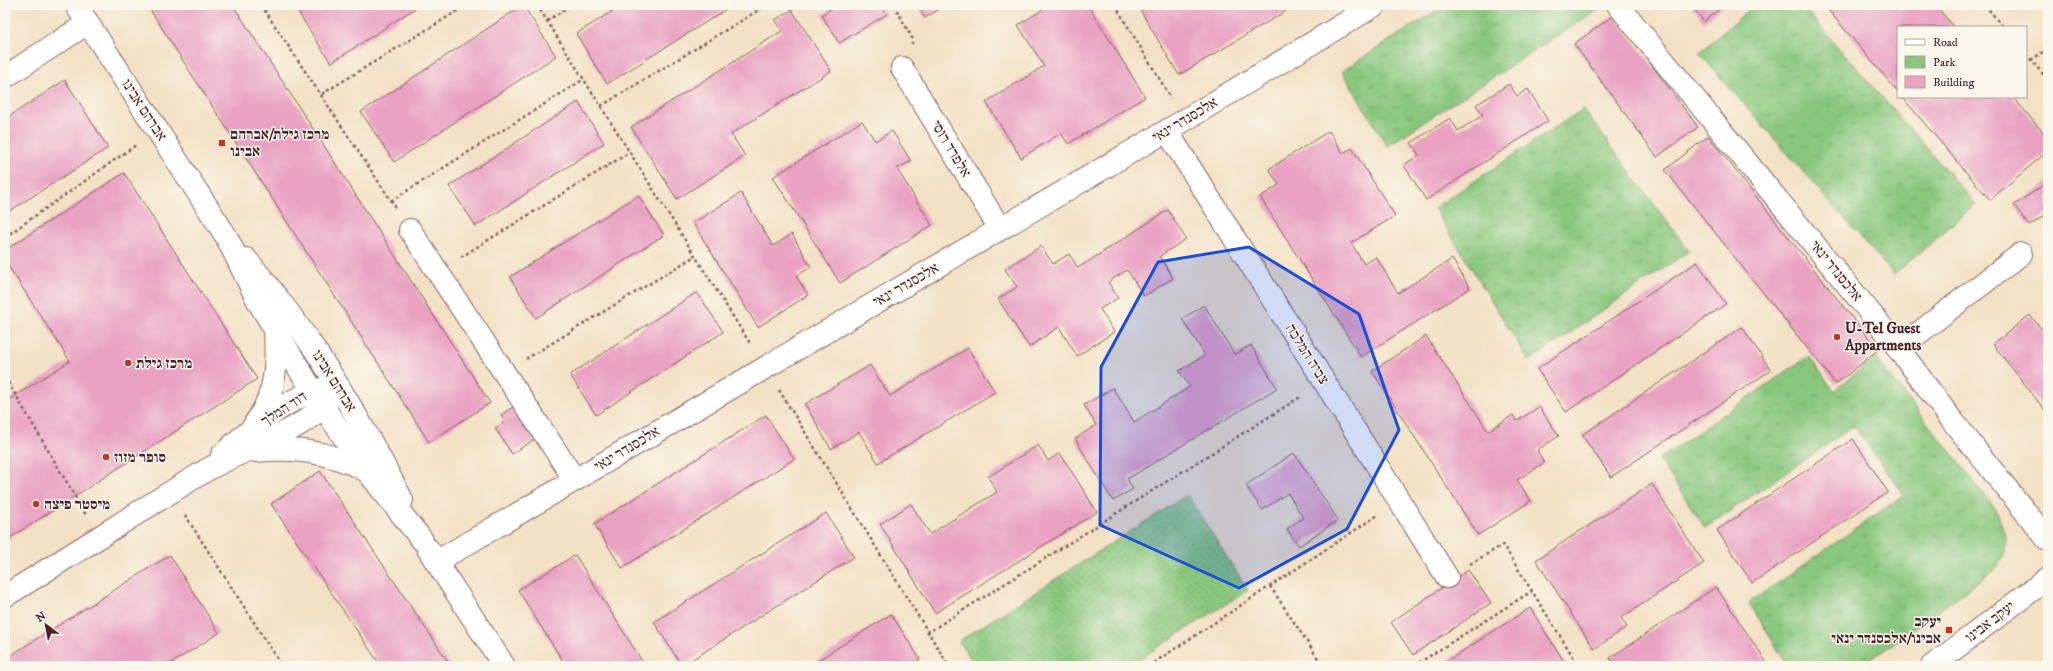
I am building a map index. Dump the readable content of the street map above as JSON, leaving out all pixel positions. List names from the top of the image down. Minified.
{"streets":{"street":["אברהם אבינו","אלכסנדר ינאי","אלפרד רוסי","צביה המלכה","דוד המלך","יעקב אבינו"]},"crossings":[["אברהם אבינו","אלכסנדר ינאי"],["אברהם אבינו","דוד המלך"],["אלכסנדר ינאי","אלפרד רוסי"],["אלכסנדר ינאי","צביה המלכה"]],"places":{"transit":["מרכז גילת/אברהם אבינו","יעקב אבינו/אלכסנדר ינאי"],"other":["U-Tel Guest Appartments","מרכז גילת","סופר מזוז","מיסטר פיצה"]},"legend":["Road","Park","Building"],"north":"top left"}
